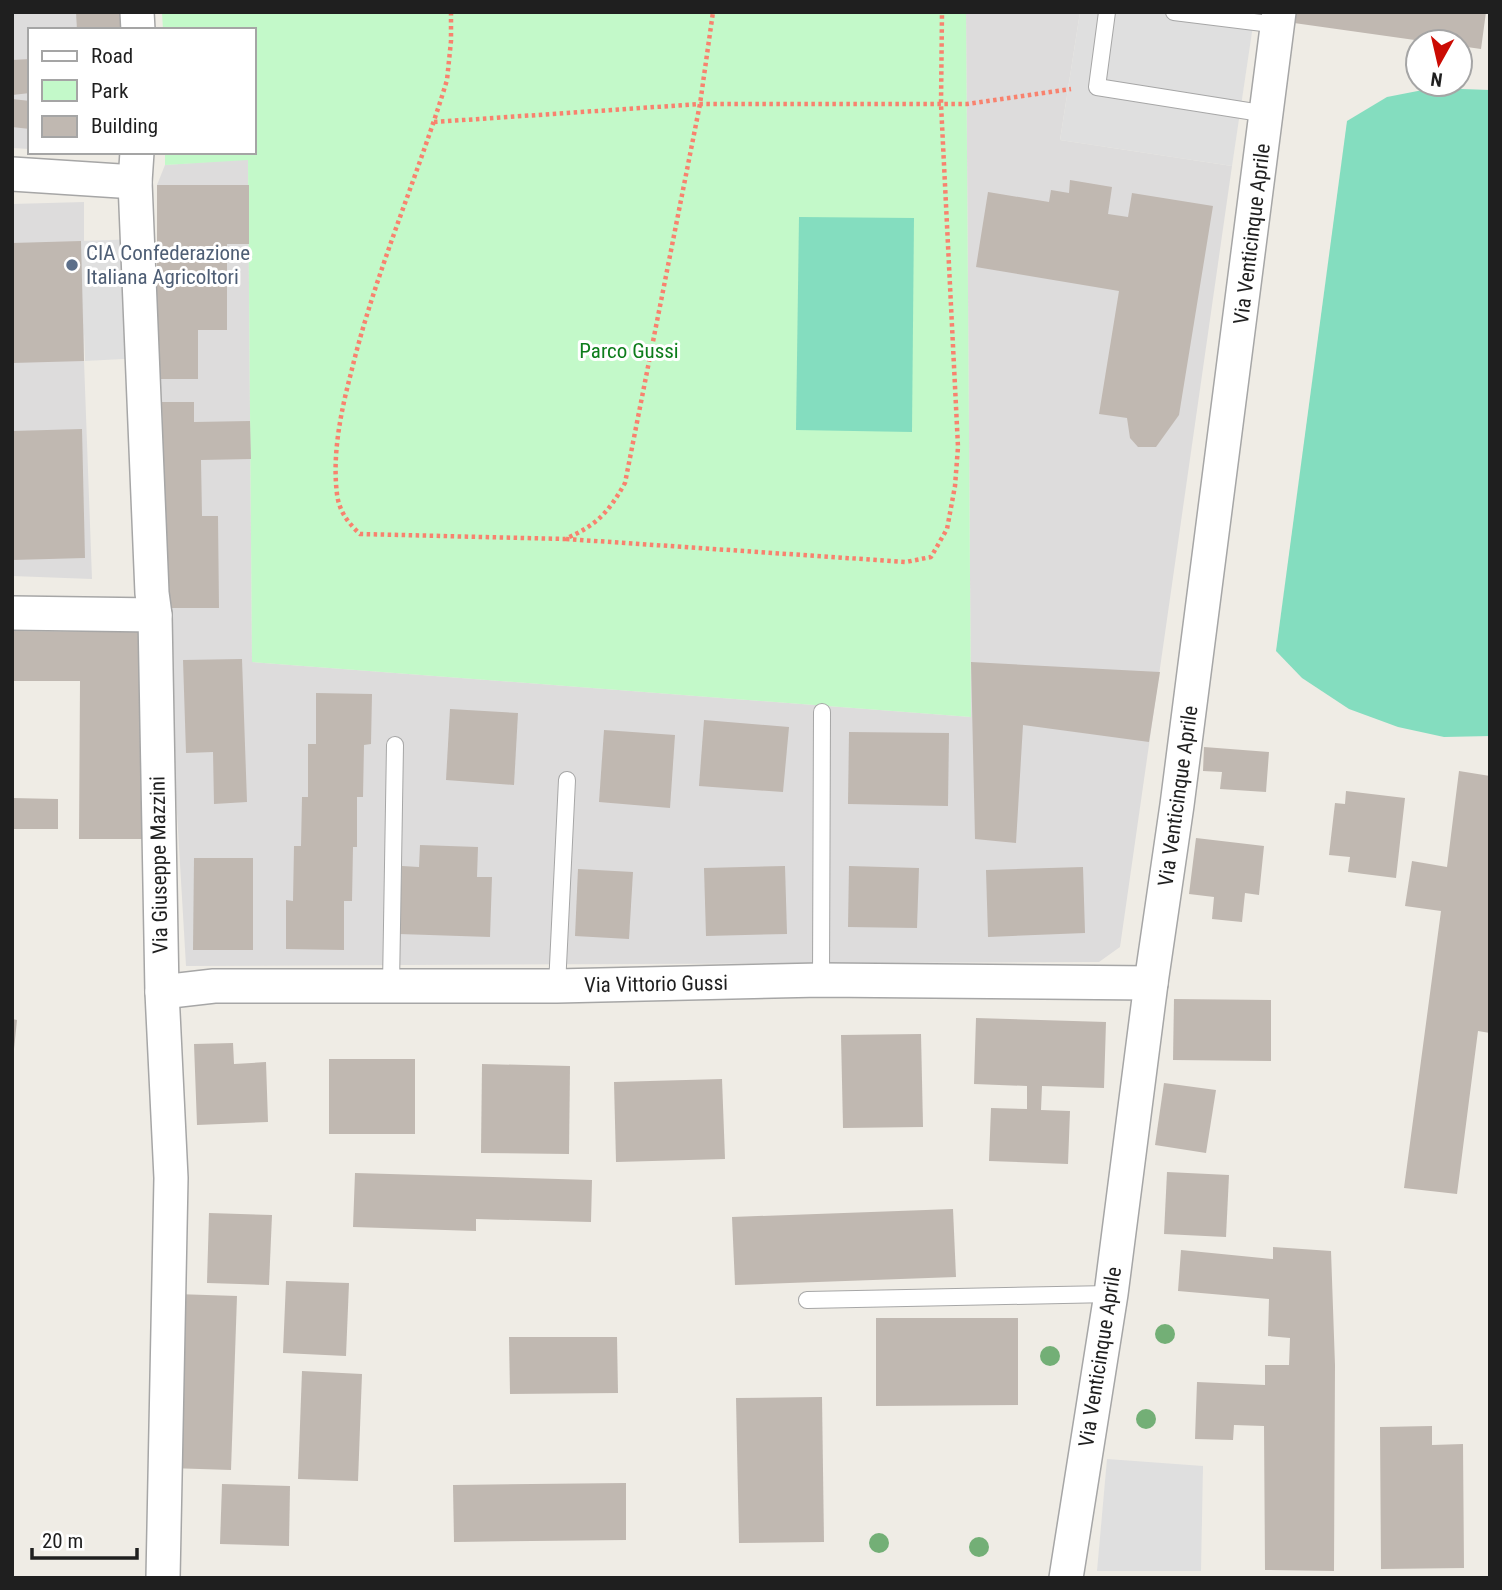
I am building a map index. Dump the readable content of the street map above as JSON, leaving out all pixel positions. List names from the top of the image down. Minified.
{"streets":{"street":["Via Venticinque Aprile","Via Giuseppe Mazzini","Via Vittorio Gussi"]},"crossings":[["Via Venticinque Aprile","Via Vittorio Gussi"],["Via Giuseppe Mazzini","Via Vittorio Gussi"]],"parks":["Parco Gussi"],"places":["CIA Confederazione Italiana Agricoltori"],"legend":["Road","Park","Building"],"scale_bar":"20 m","north":"bottom"}
